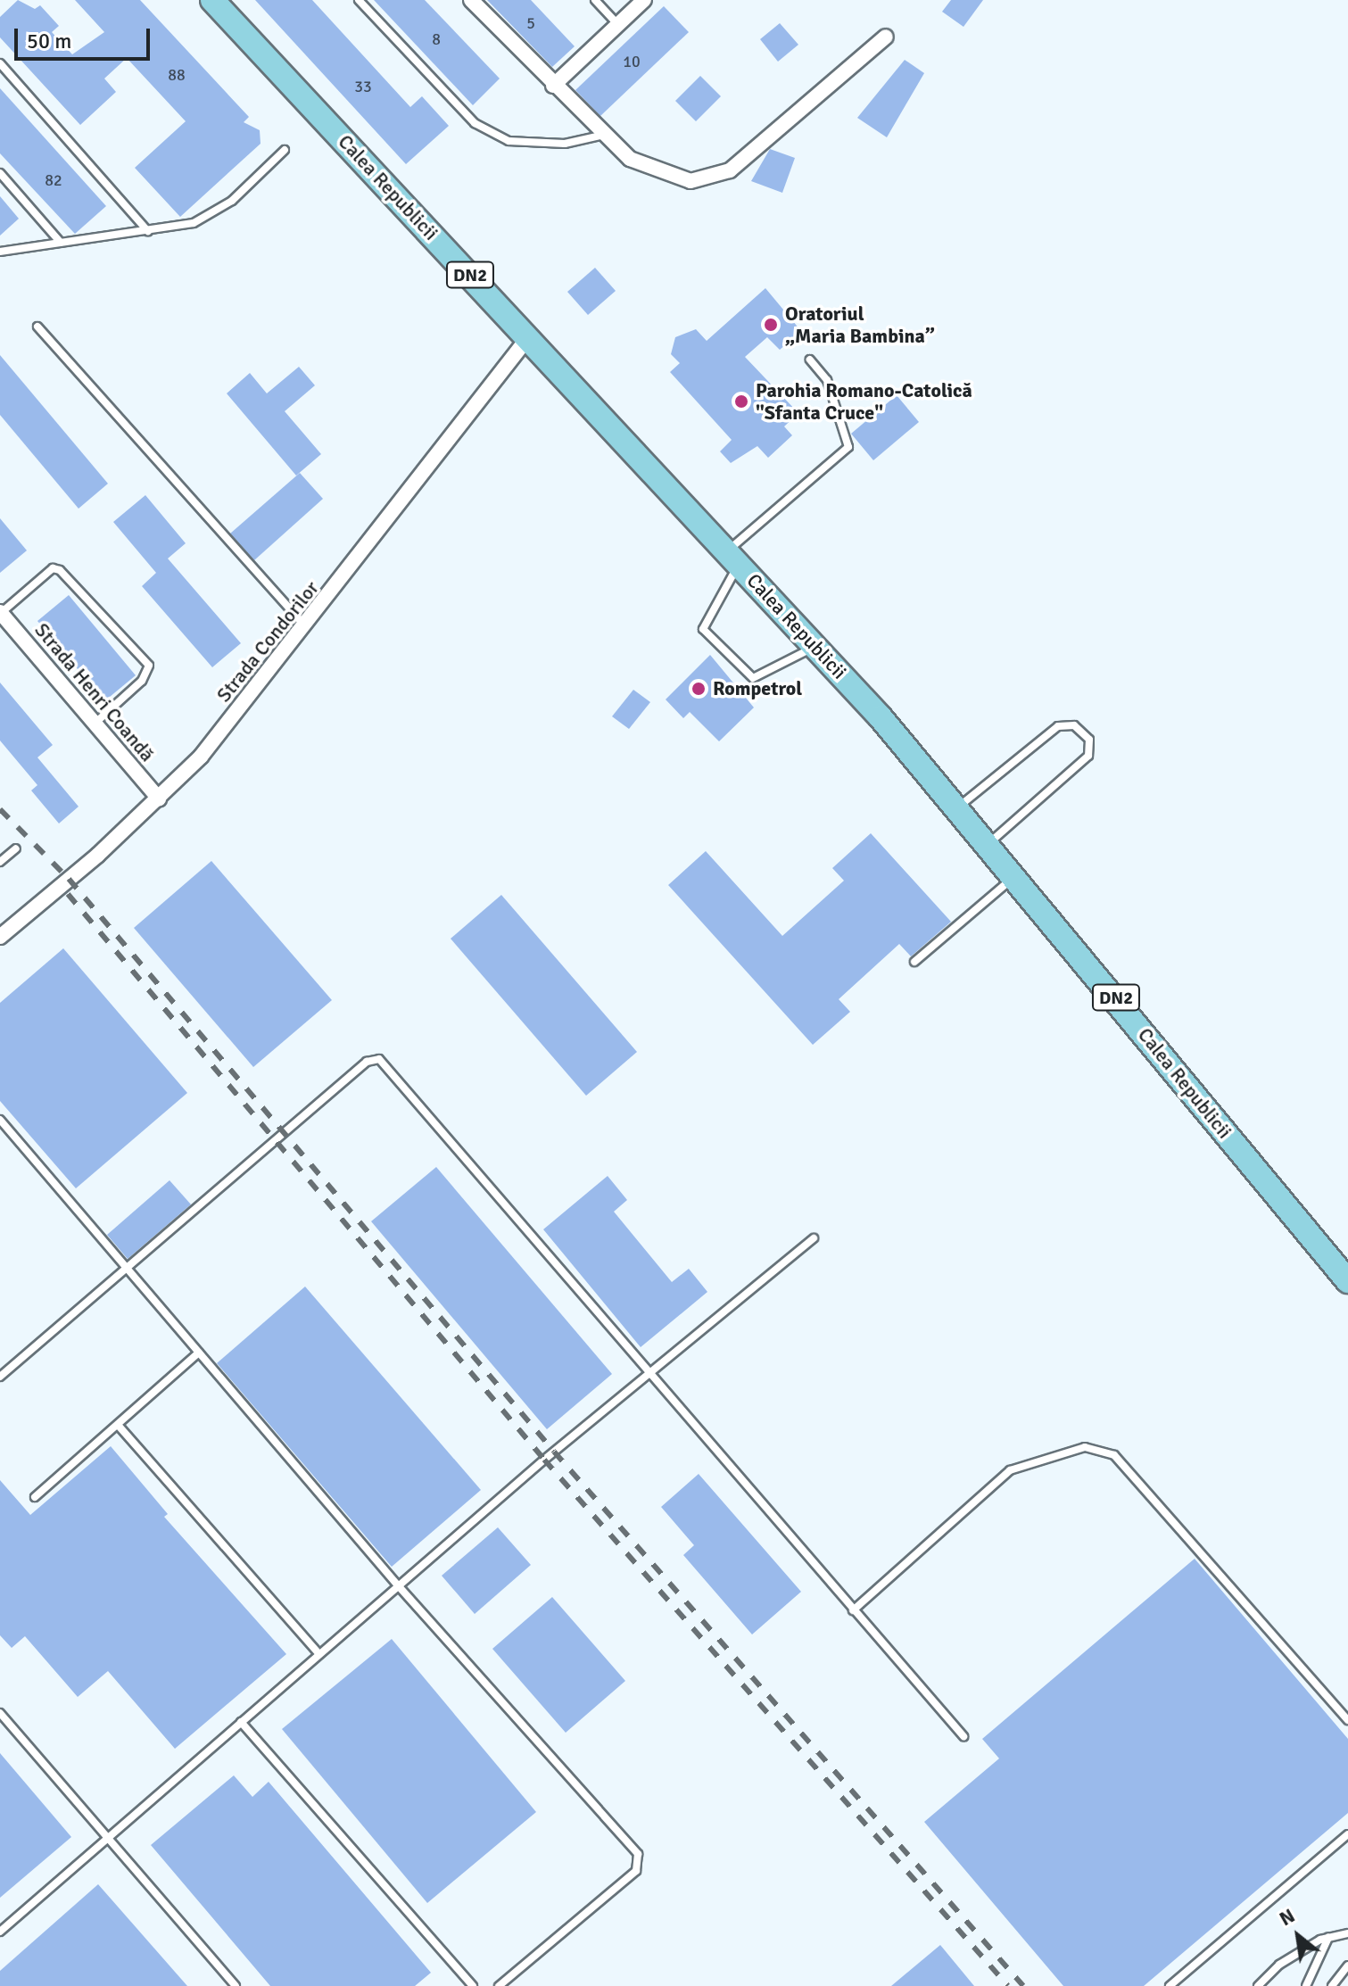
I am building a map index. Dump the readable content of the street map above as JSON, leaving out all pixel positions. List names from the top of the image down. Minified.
{"streets":{"main road":["Calea Republicii","DN2"],"street":["Strada Condorilor","Strada Henri Coandă"]},"crossings":[["Calea Republicii","Strada Condorilor"],["Strada Condorilor","Strada Henri Coandă"]],"places":["Oratoriul „Maria Bambina”","Parohia Romano-Catolică \"Sfanta Cruce\"","Rompetrol"],"house_numbers":["5","8","10","88","33","82"],"scale_bar":"50 m","north":"top left"}
